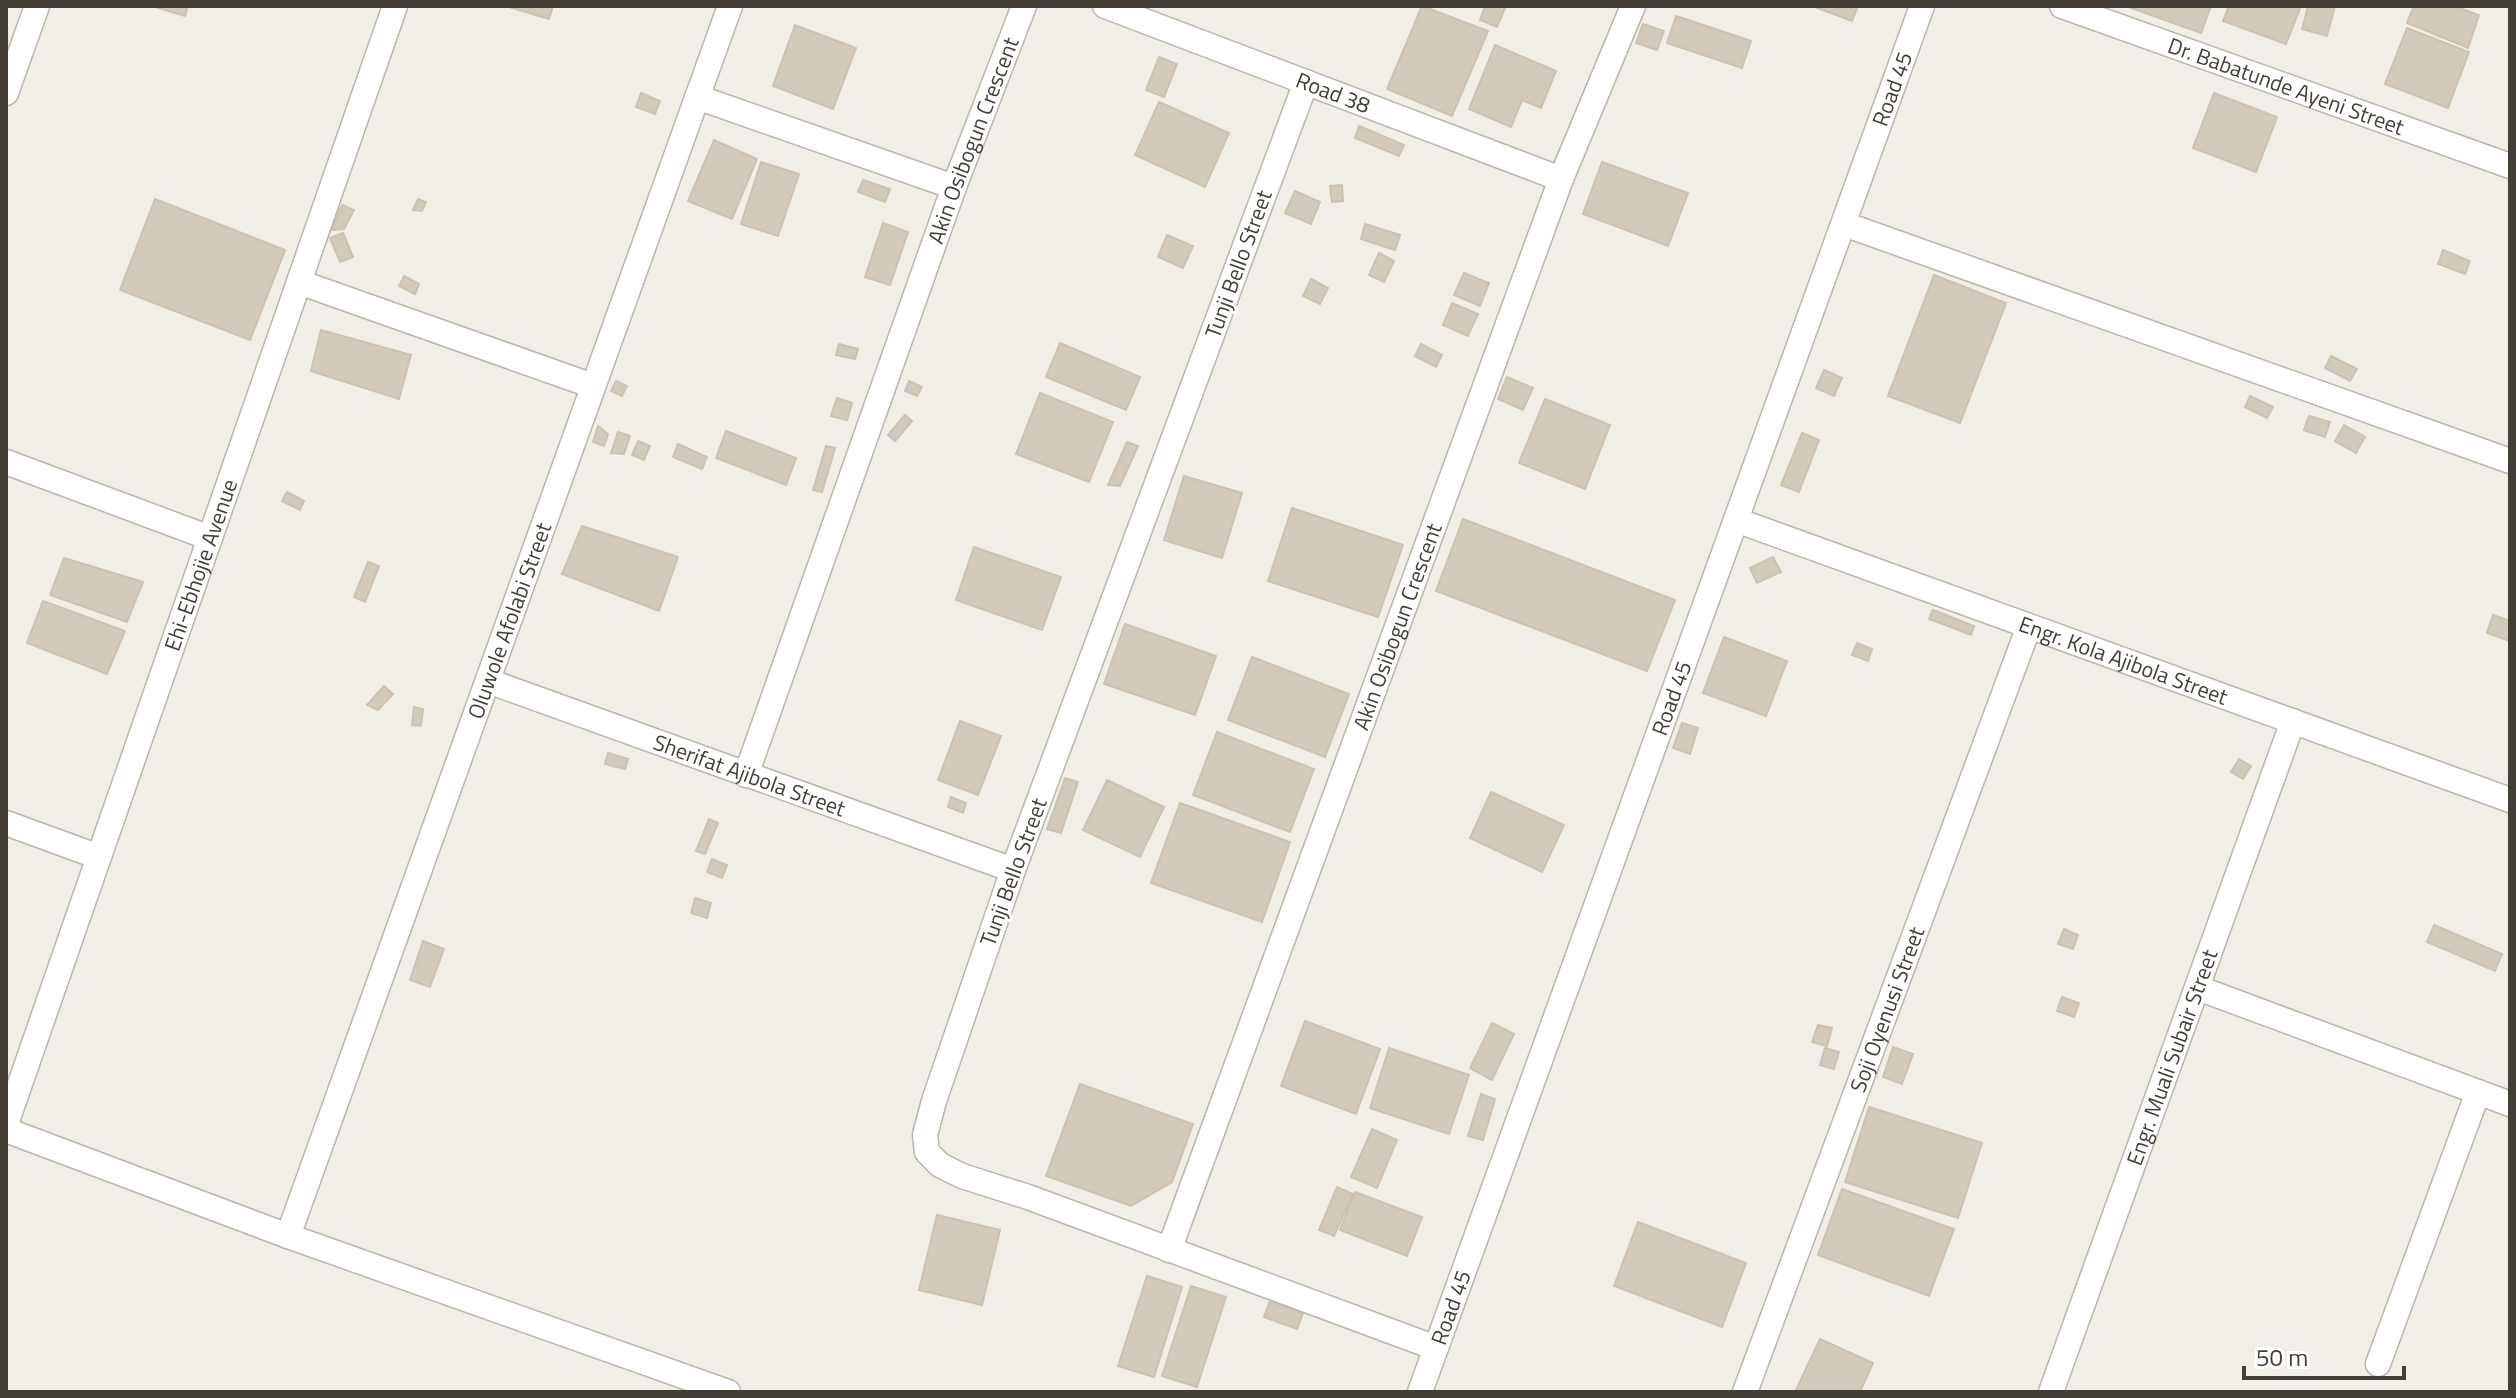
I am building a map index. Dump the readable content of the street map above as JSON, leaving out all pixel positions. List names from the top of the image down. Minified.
{"streets":{"street":["Dr. Babatunde Ayeni Street","Road 45","Road 38","Akin Osibogun Crescent","Tunji Bello Street","Ehi-Ebhojie Avenue","Oluwole Afolabi Street","Engr. Kola Ajibola Street","Sherifat Ajibola Street","Soji Oyenusi Street","Engr. Muali Subair Street"]},"crossings":[["Road 45","Tunji Bello Street"],["Road 45","Engr. Kola Ajibola Street"],["Road 38","Akin Osibogun Crescent"],["Road 38","Tunji Bello Street"],["Akin Osibogun Crescent","Tunji Bello Street"],["Akin Osibogun Crescent","Sherifat Ajibola Street"],["Tunji Bello Street","Sherifat Ajibola Street"],["Oluwole Afolabi Street","Sherifat Ajibola Street"],["Engr. Kola Ajibola Street","Soji Oyenusi Street"],["Engr. Kola Ajibola Street","Engr. Muali Subair Street"]],"scale_bar":"50 m"}
